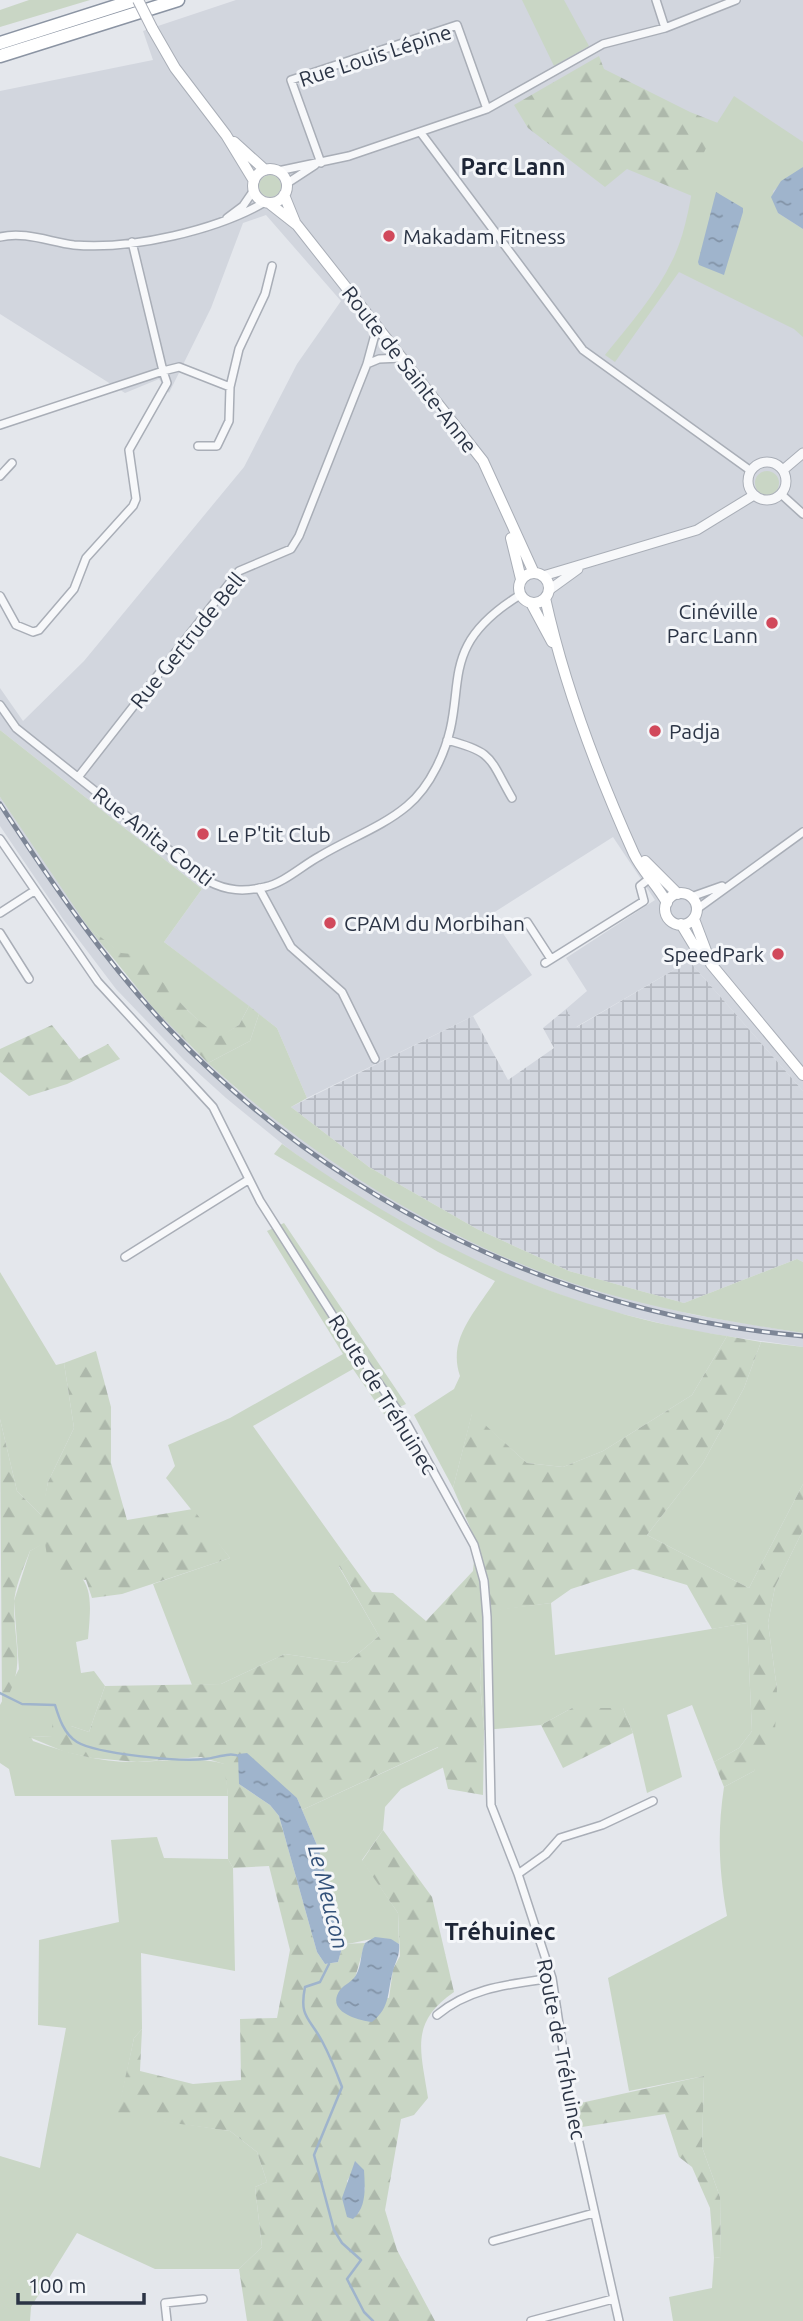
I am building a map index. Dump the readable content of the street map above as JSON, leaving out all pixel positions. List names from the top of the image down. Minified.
{"streets":{"main road":["Route de Sainte-Anne"],"street":["Rue Louis Lépine","Rue Gertrude Bell","Rue Anita Conti","Route de Tréhuinec"]},"crossings":[["Route de Sainte-Anne","Rue Gertrude Bell"],["Route de Sainte-Anne","Rue Anita Conti"],["Rue Gertrude Bell","Rue Anita Conti"]],"districts":["Parc Lann","Tréhuinec"],"water":["Le Meucon"],"places":["Makadam Fitness","Cinéville Parc Lann","Padja","Le P'tit Club","CPAM du Morbihan","SpeedPark"],"scale_bar":"100 m"}
